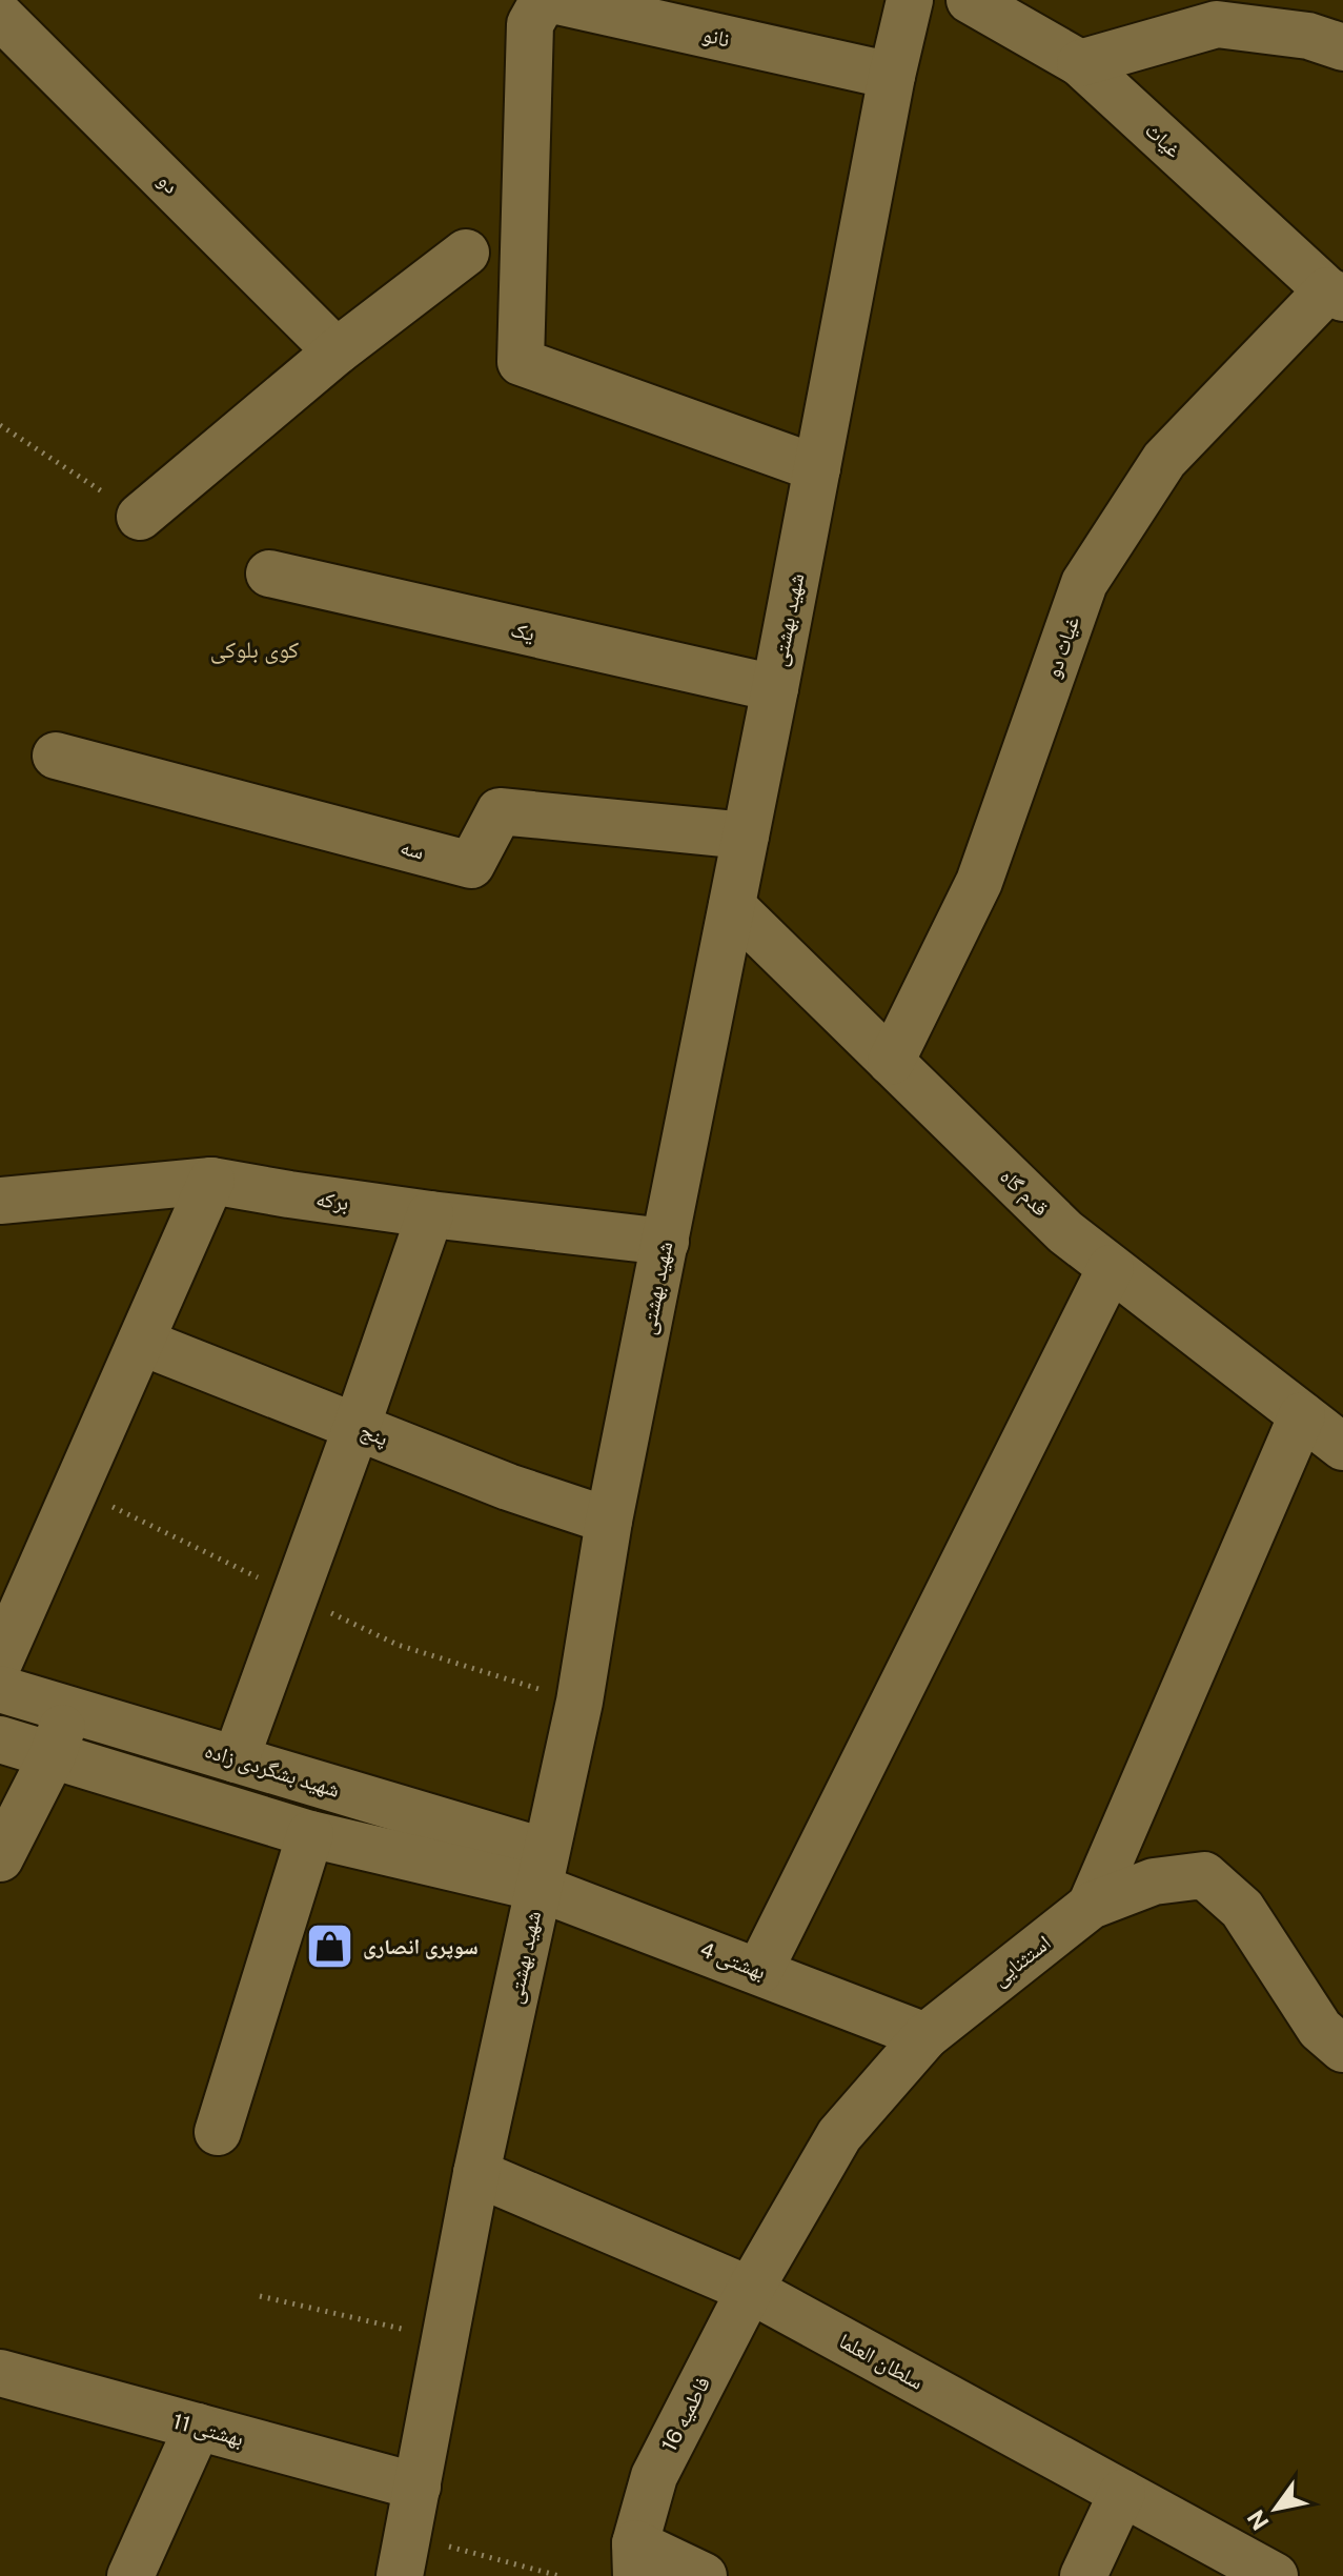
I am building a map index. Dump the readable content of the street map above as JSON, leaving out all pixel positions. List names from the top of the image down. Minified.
{"streets":{"street":["نانو","غیاث","دو","شهید بهشتی","یک","غیاث دو","سه","قدم گاه","برکه","پنج","شهید بشگردی زاده","بهشتی 4","استثنایی","سلطان العلما","فاطمیه 16","بهشتی 11"]},"crossings":[["نانو","شهید بهشتی"],["غیاث","غیاث دو"],["شهید بهشتی","یک"],["شهید بهشتی","سه"],["شهید بهشتی","قدم گاه"],["شهید بهشتی","برکه"],["شهید بهشتی","پنج"],["شهید بهشتی","شهید بشگردی زاده"],["شهید بهشتی","بهشتی 4"],["شهید بهشتی","سلطان العلما"],["شهید بهشتی","بهشتی 11"],["غیاث دو","قدم گاه"],["شهید بشگردی زاده","بهشتی 4"],["بهشتی 4","استثنایی"],["استثنایی","سلطان العلما"],["استثنایی","فاطمیه 16"],["سلطان العلما","فاطمیه 16"]],"districts":["کوی بلوکی"],"places":{"shop":["سوپری انصاری"]},"north":"bottom left"}
